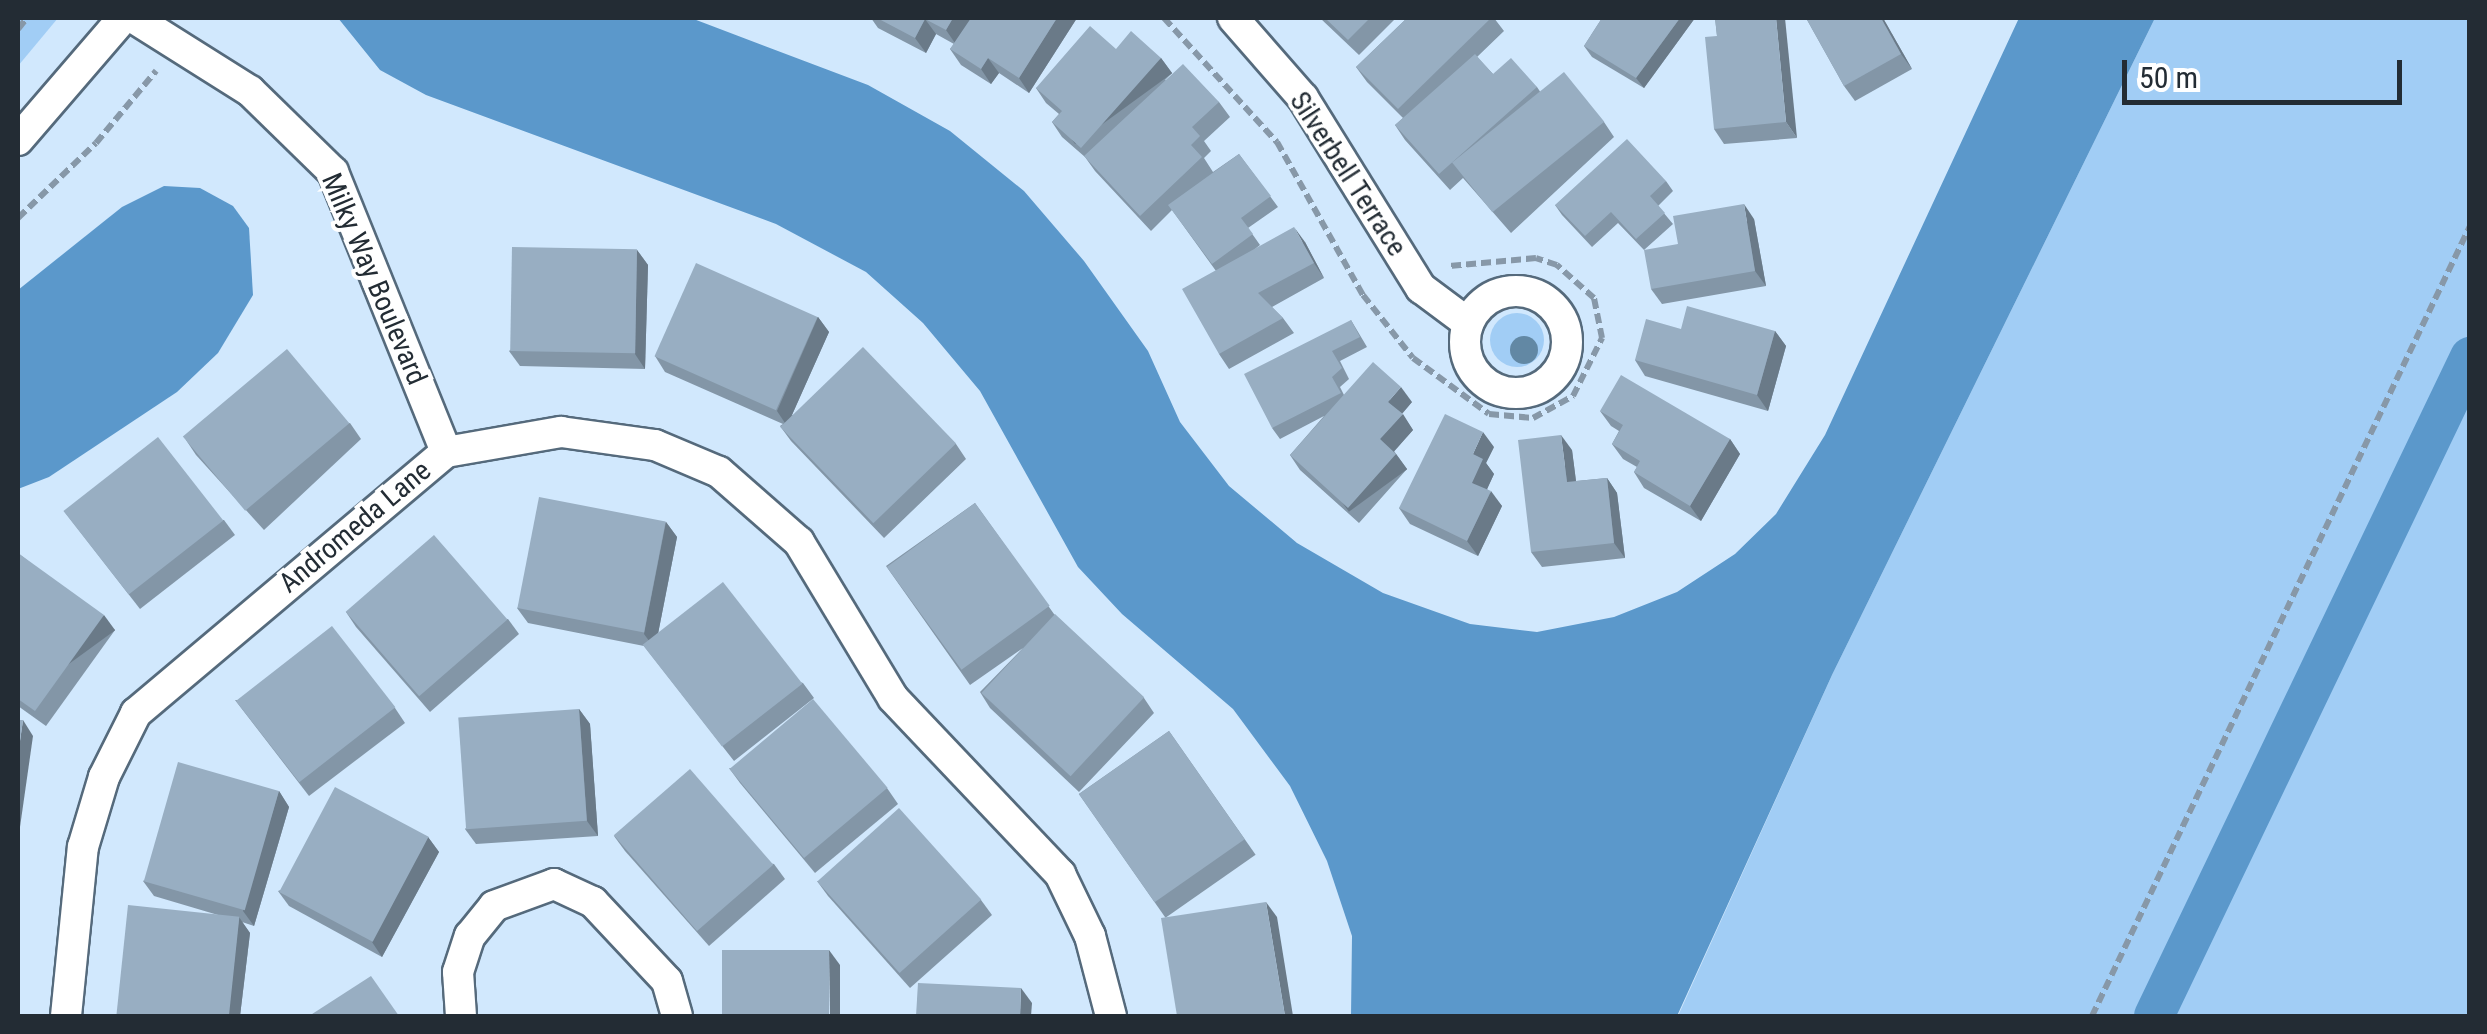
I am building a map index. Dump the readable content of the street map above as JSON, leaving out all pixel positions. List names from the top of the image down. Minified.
{"streets":{"street":["Silverbell Terrace","Milky Way Boulevard","Andromeda Lane"]},"crossings":[["Milky Way Boulevard","Andromeda Lane"]],"scale_bar":"50 m"}
